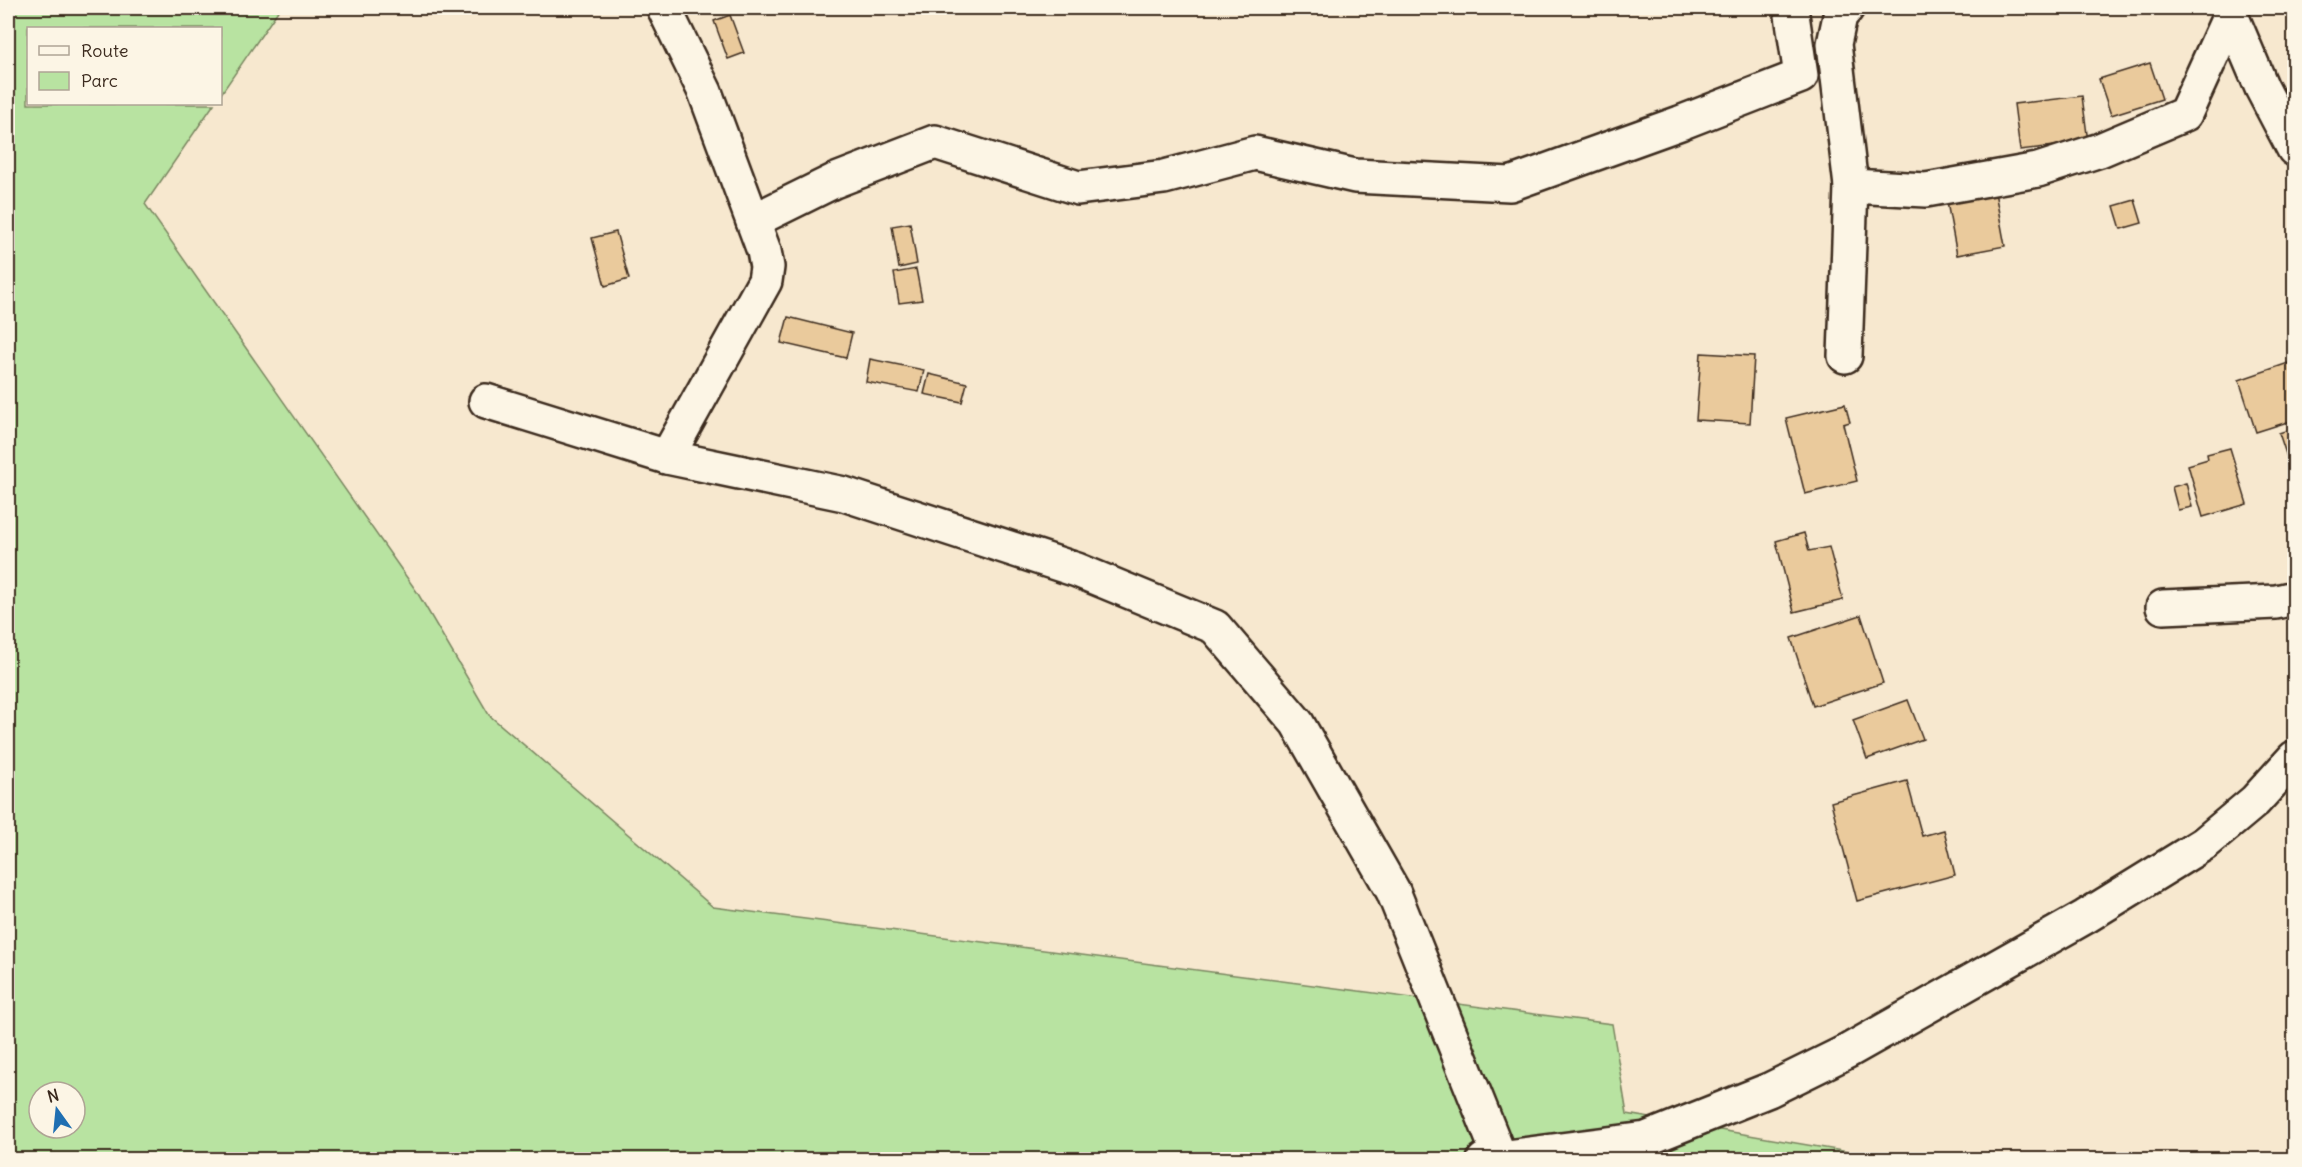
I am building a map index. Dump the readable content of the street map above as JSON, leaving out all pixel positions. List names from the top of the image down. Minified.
{"legend":["Route","Parc"],"north":"top"}
